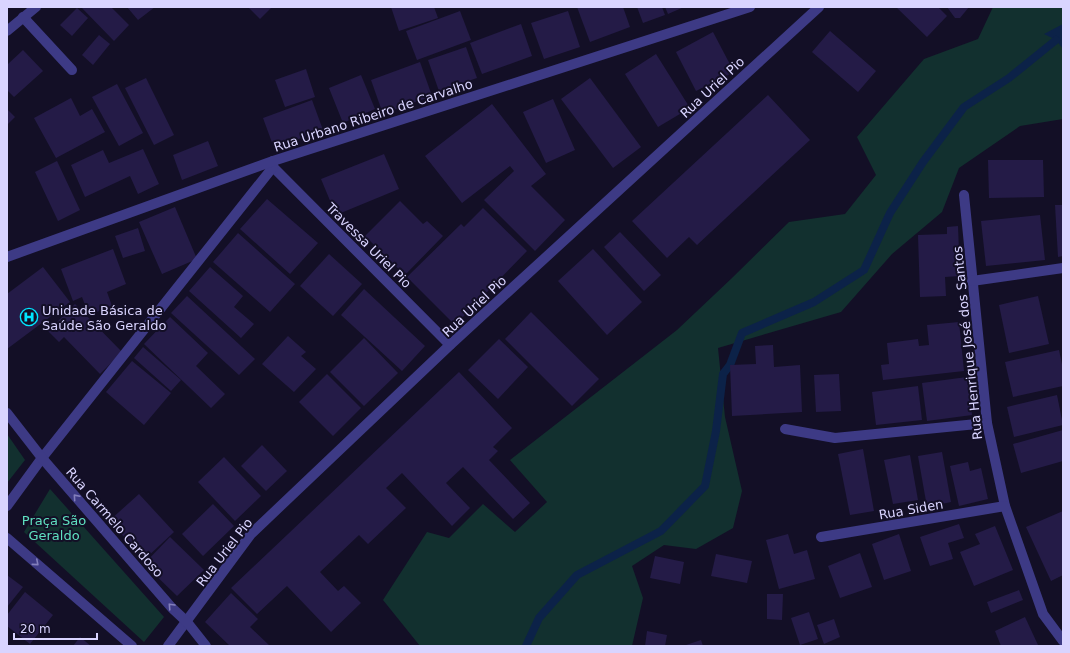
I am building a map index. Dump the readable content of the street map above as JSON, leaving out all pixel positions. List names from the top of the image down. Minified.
{"streets":{"street":["Rua Uriel Pio","Rua Urbano Ribeiro de Carvalho","Travessa Uriel Pio","Rua Henrique José dos Santos","Rua Siden","Rua Carmelo Cardoso"]},"crossings":[["Rua Uriel Pio","Travessa Uriel Pio"],["Rua Uriel Pio","Rua Carmelo Cardoso"],["Rua Urbano Ribeiro de Carvalho","Travessa Uriel Pio"],["Rua Henrique José dos Santos","Rua Siden"]],"parks":["Praça São Geraldo"],"places":{"hospital":["Unidade Básica de Saúde São Geraldo"]},"scale_bar":"20 m"}
